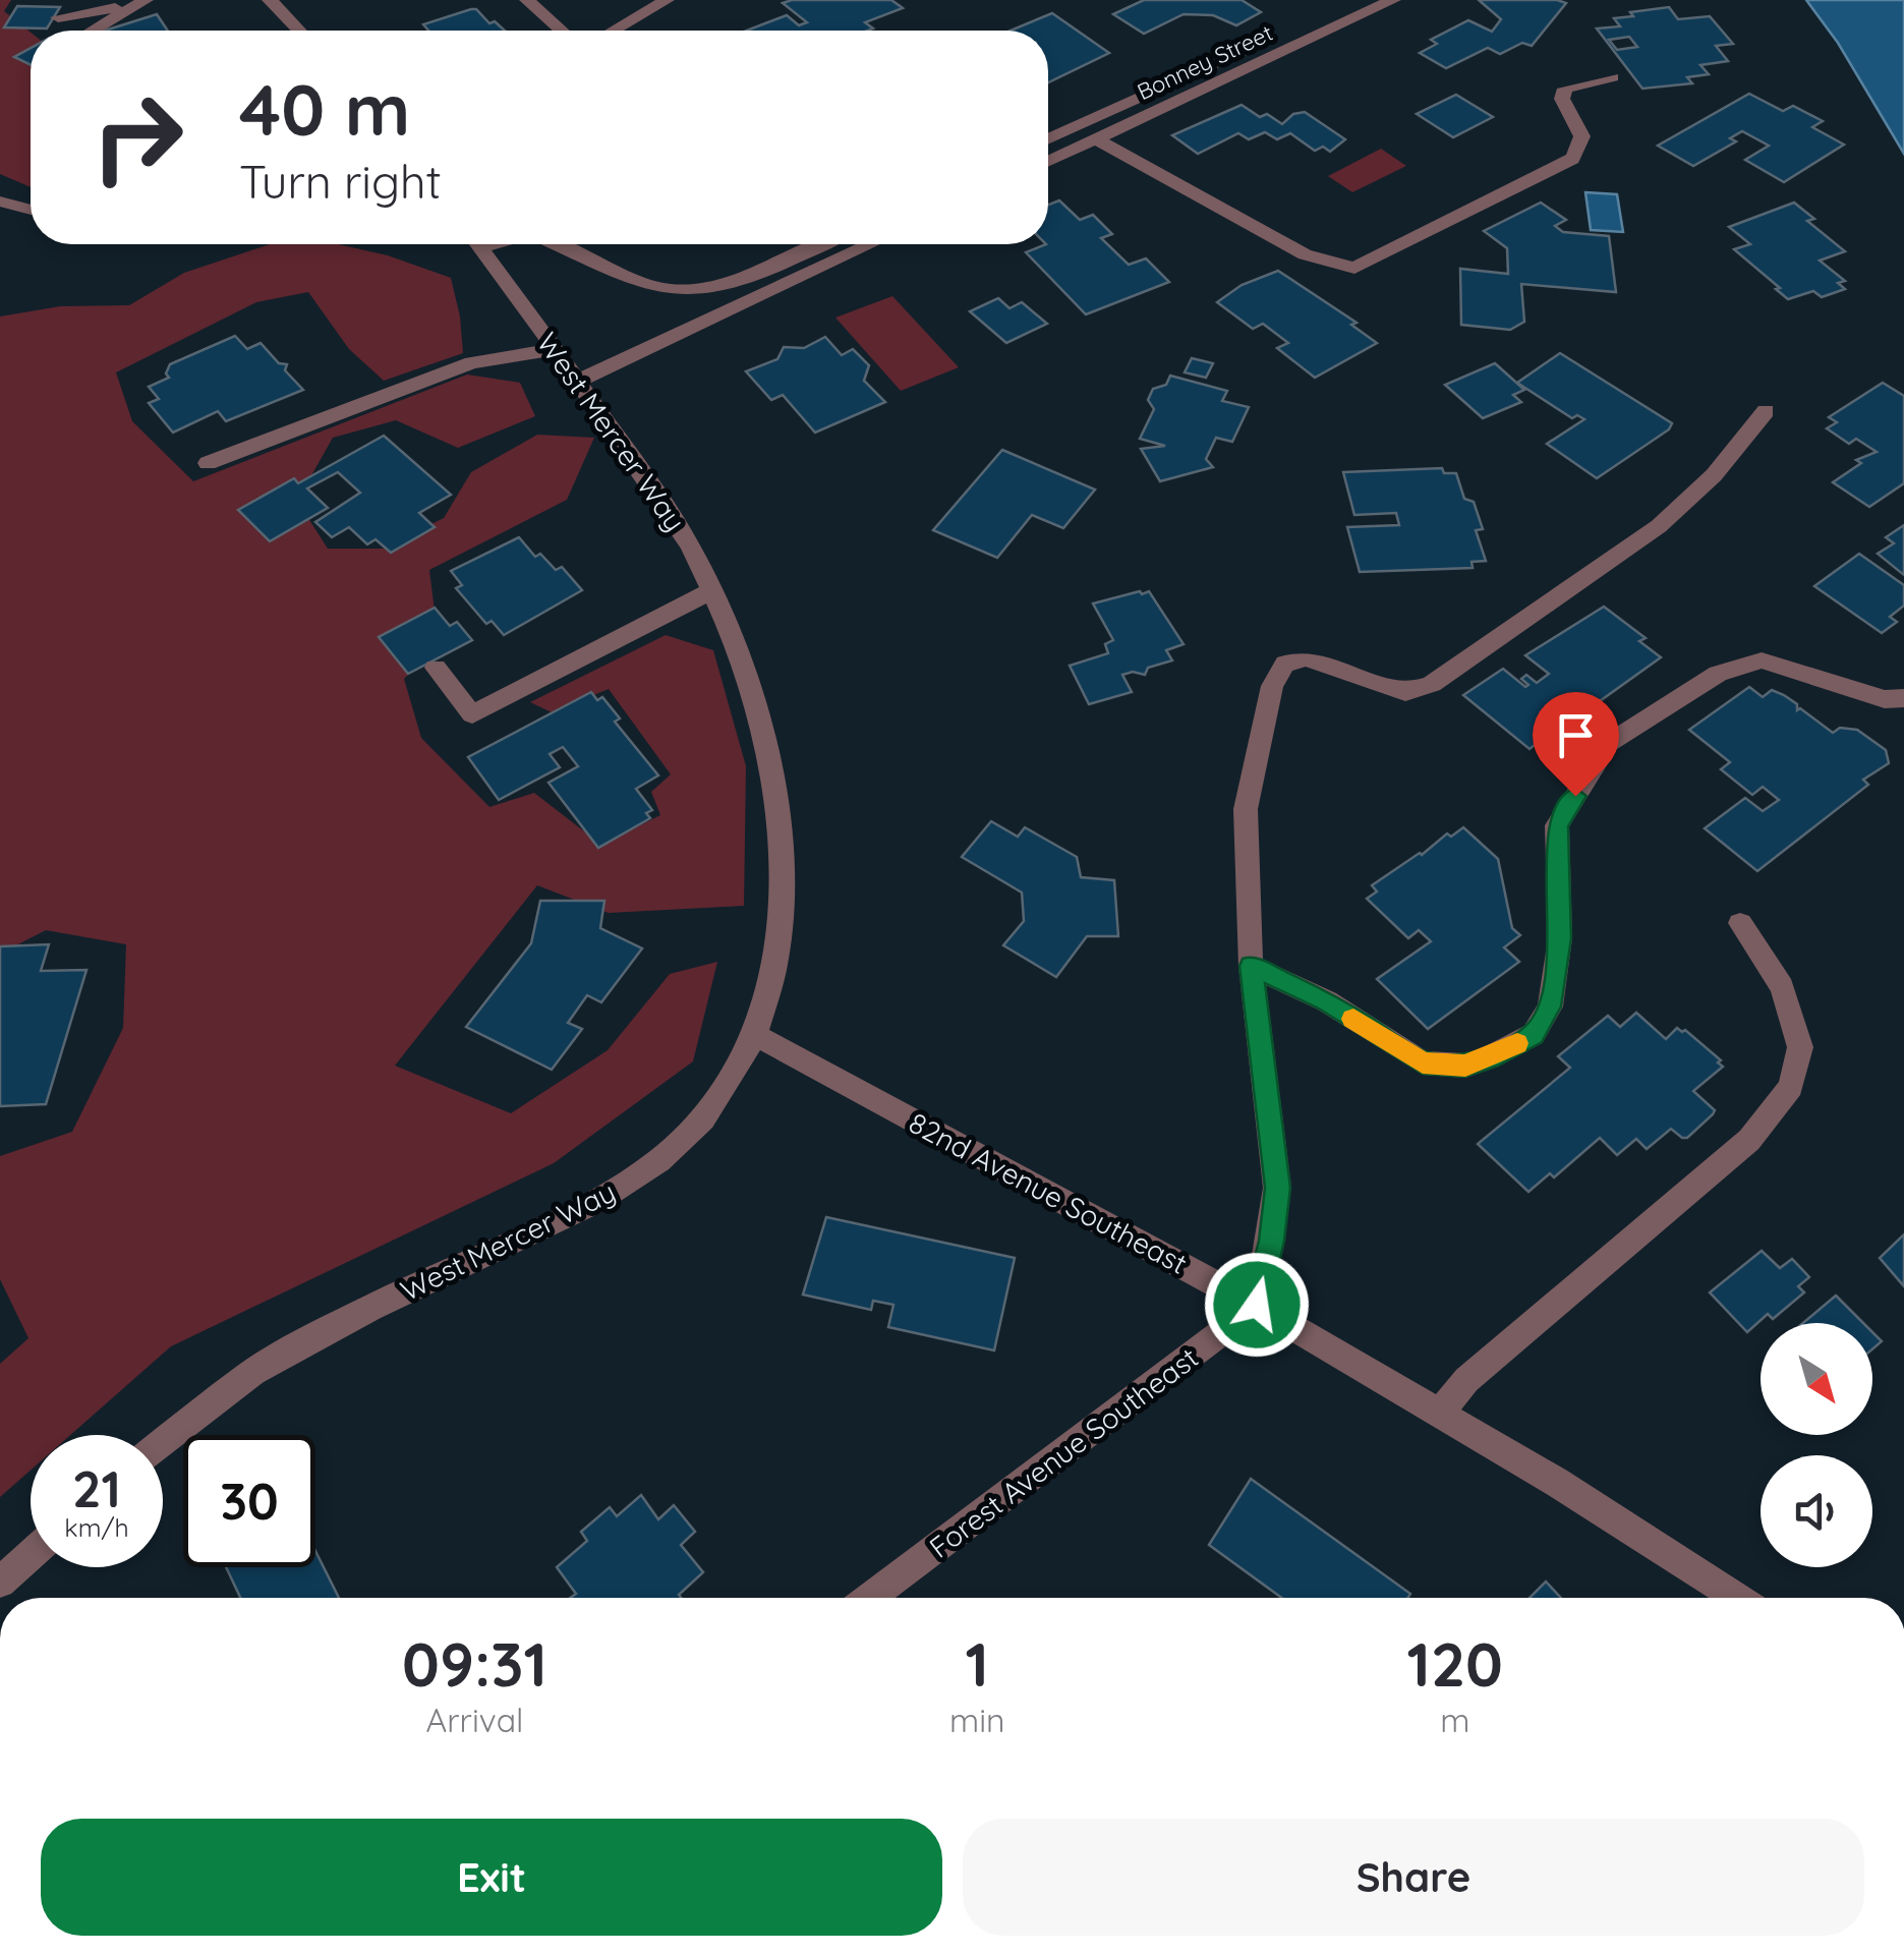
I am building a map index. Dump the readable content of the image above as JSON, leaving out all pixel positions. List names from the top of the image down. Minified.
{"streets":{"street":["Bonney Street","West Mercer Way","82nd Avenue Southeast","Forest Avenue Southeast"]},"crossings":[["West Mercer Way","82nd Avenue Southeast"],["82nd Avenue Southeast","Forest Avenue Southeast"]],"north":"bottom right","page":{"turn":["40 m","Turn right"],"speed":"21 km/h","limit":"30","eta":["09:31","Arrival","1","min","120","m"],"buttons":["Exit","Share"]}}
